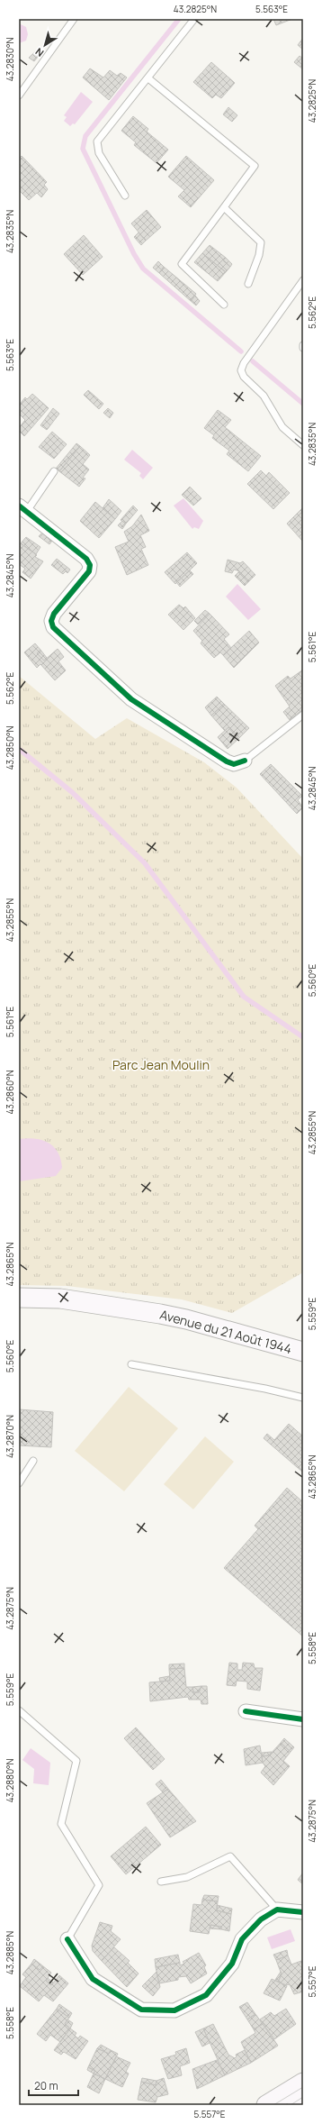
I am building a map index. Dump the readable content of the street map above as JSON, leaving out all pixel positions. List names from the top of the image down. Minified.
{"streets":{"main road":["Avenue du 21 Août 1944"]},"parks":["Parc Jean Moulin"],"scale_bar":"20 m","north":"bottom left","coordinates":["43.2825°N","5.563°E","43.2830°N","43.2835°N","5.562°E","43.2845°N","5.561°E","43.2850°N","43.2855°N","5.560°E","43.2860°N","43.2865°N","5.559°E","43.2870°N","43.2875°N","5.558°E","43.2880°N","43.2885°N","5.557°E"]}
